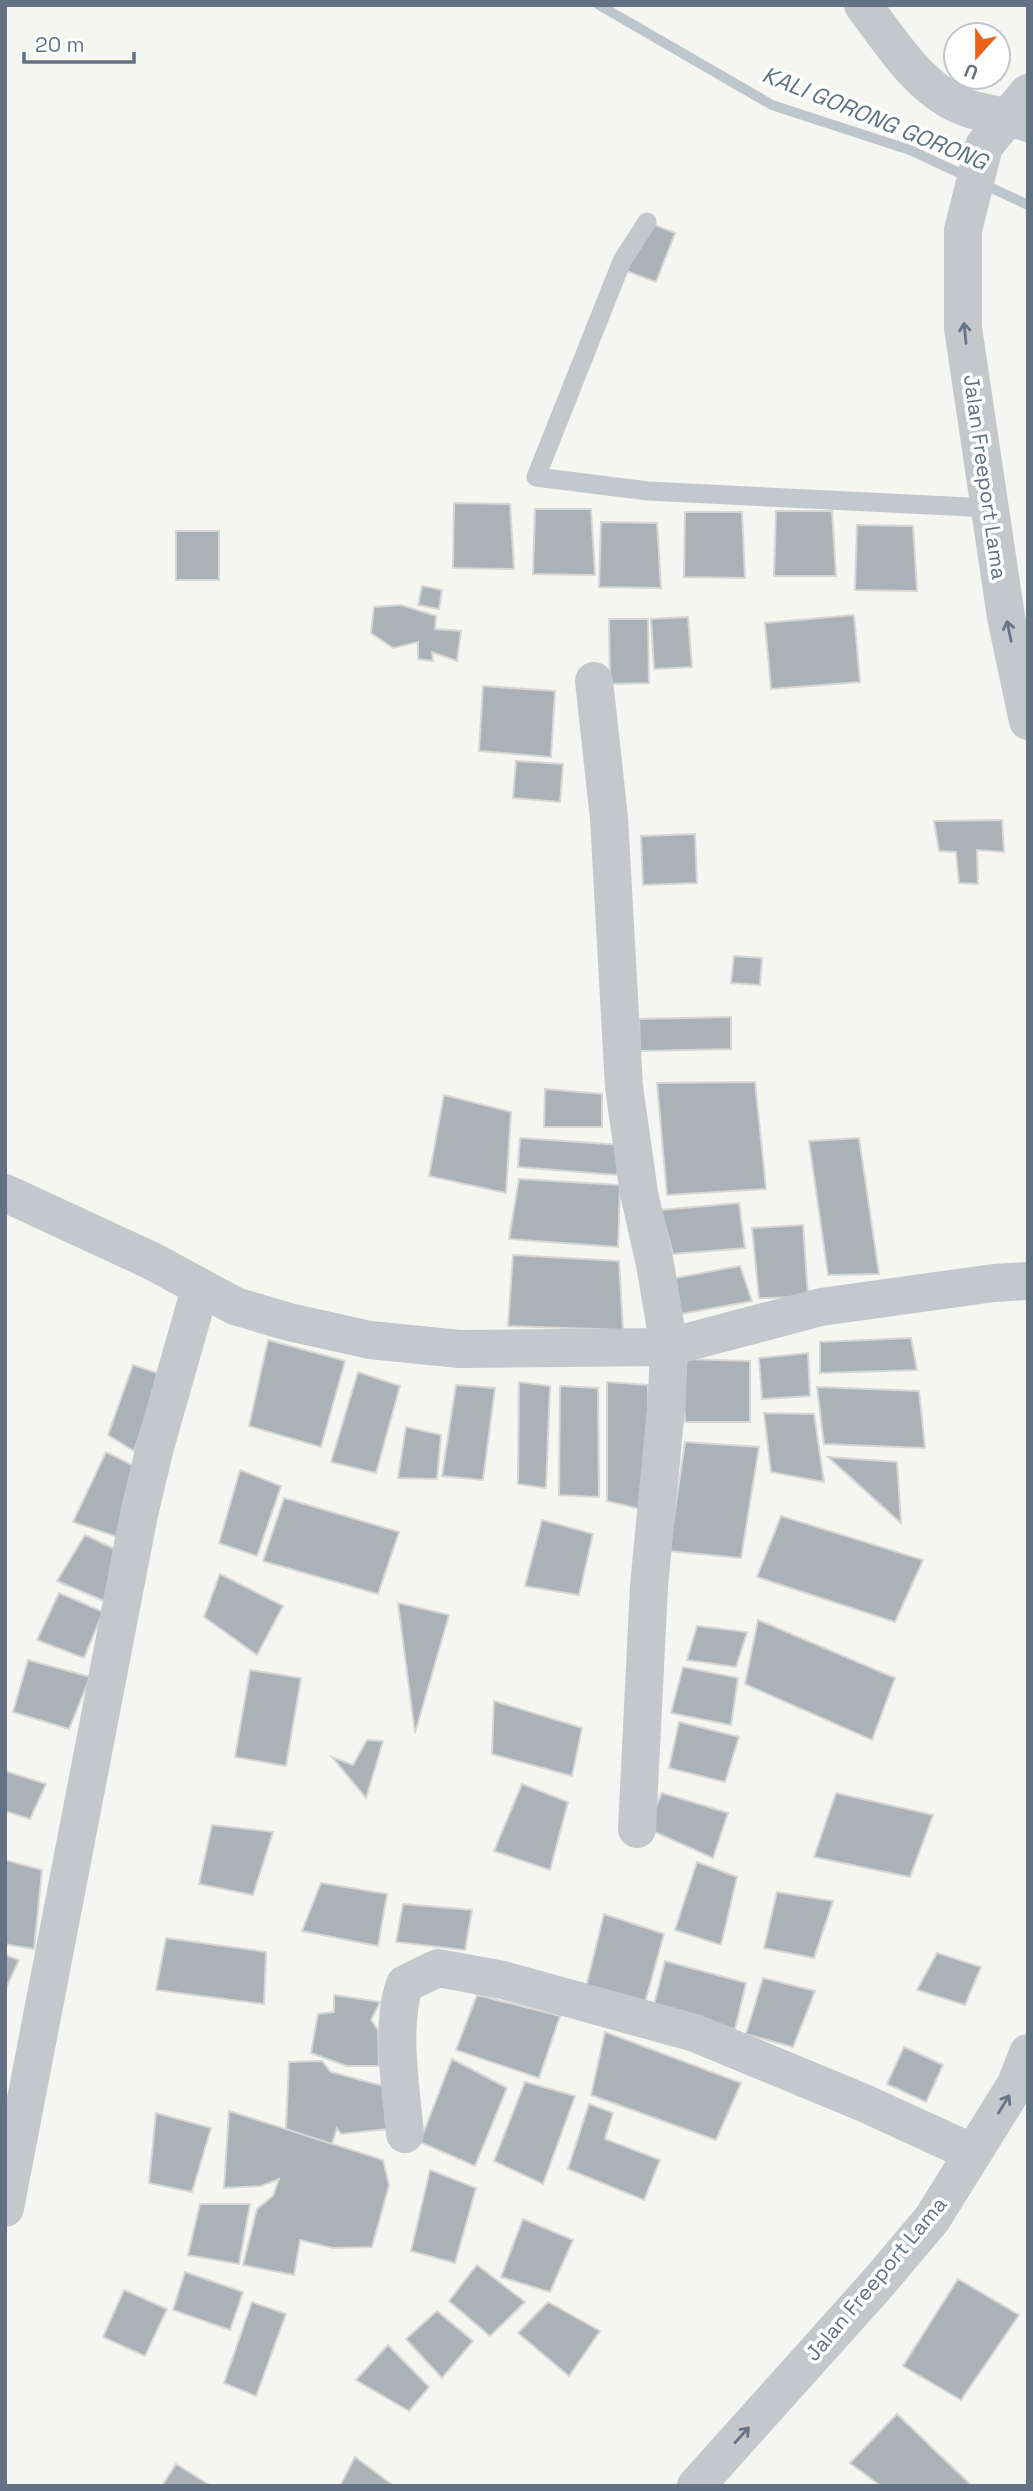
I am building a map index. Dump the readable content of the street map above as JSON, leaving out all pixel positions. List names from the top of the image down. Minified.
{"streets":{"street":["Jalan Freeport Lama"]},"one_way":["Jalan Freeport Lama"],"water":["KALI GORONG GORONG"],"scale_bar":"20 m","north":"bottom"}
